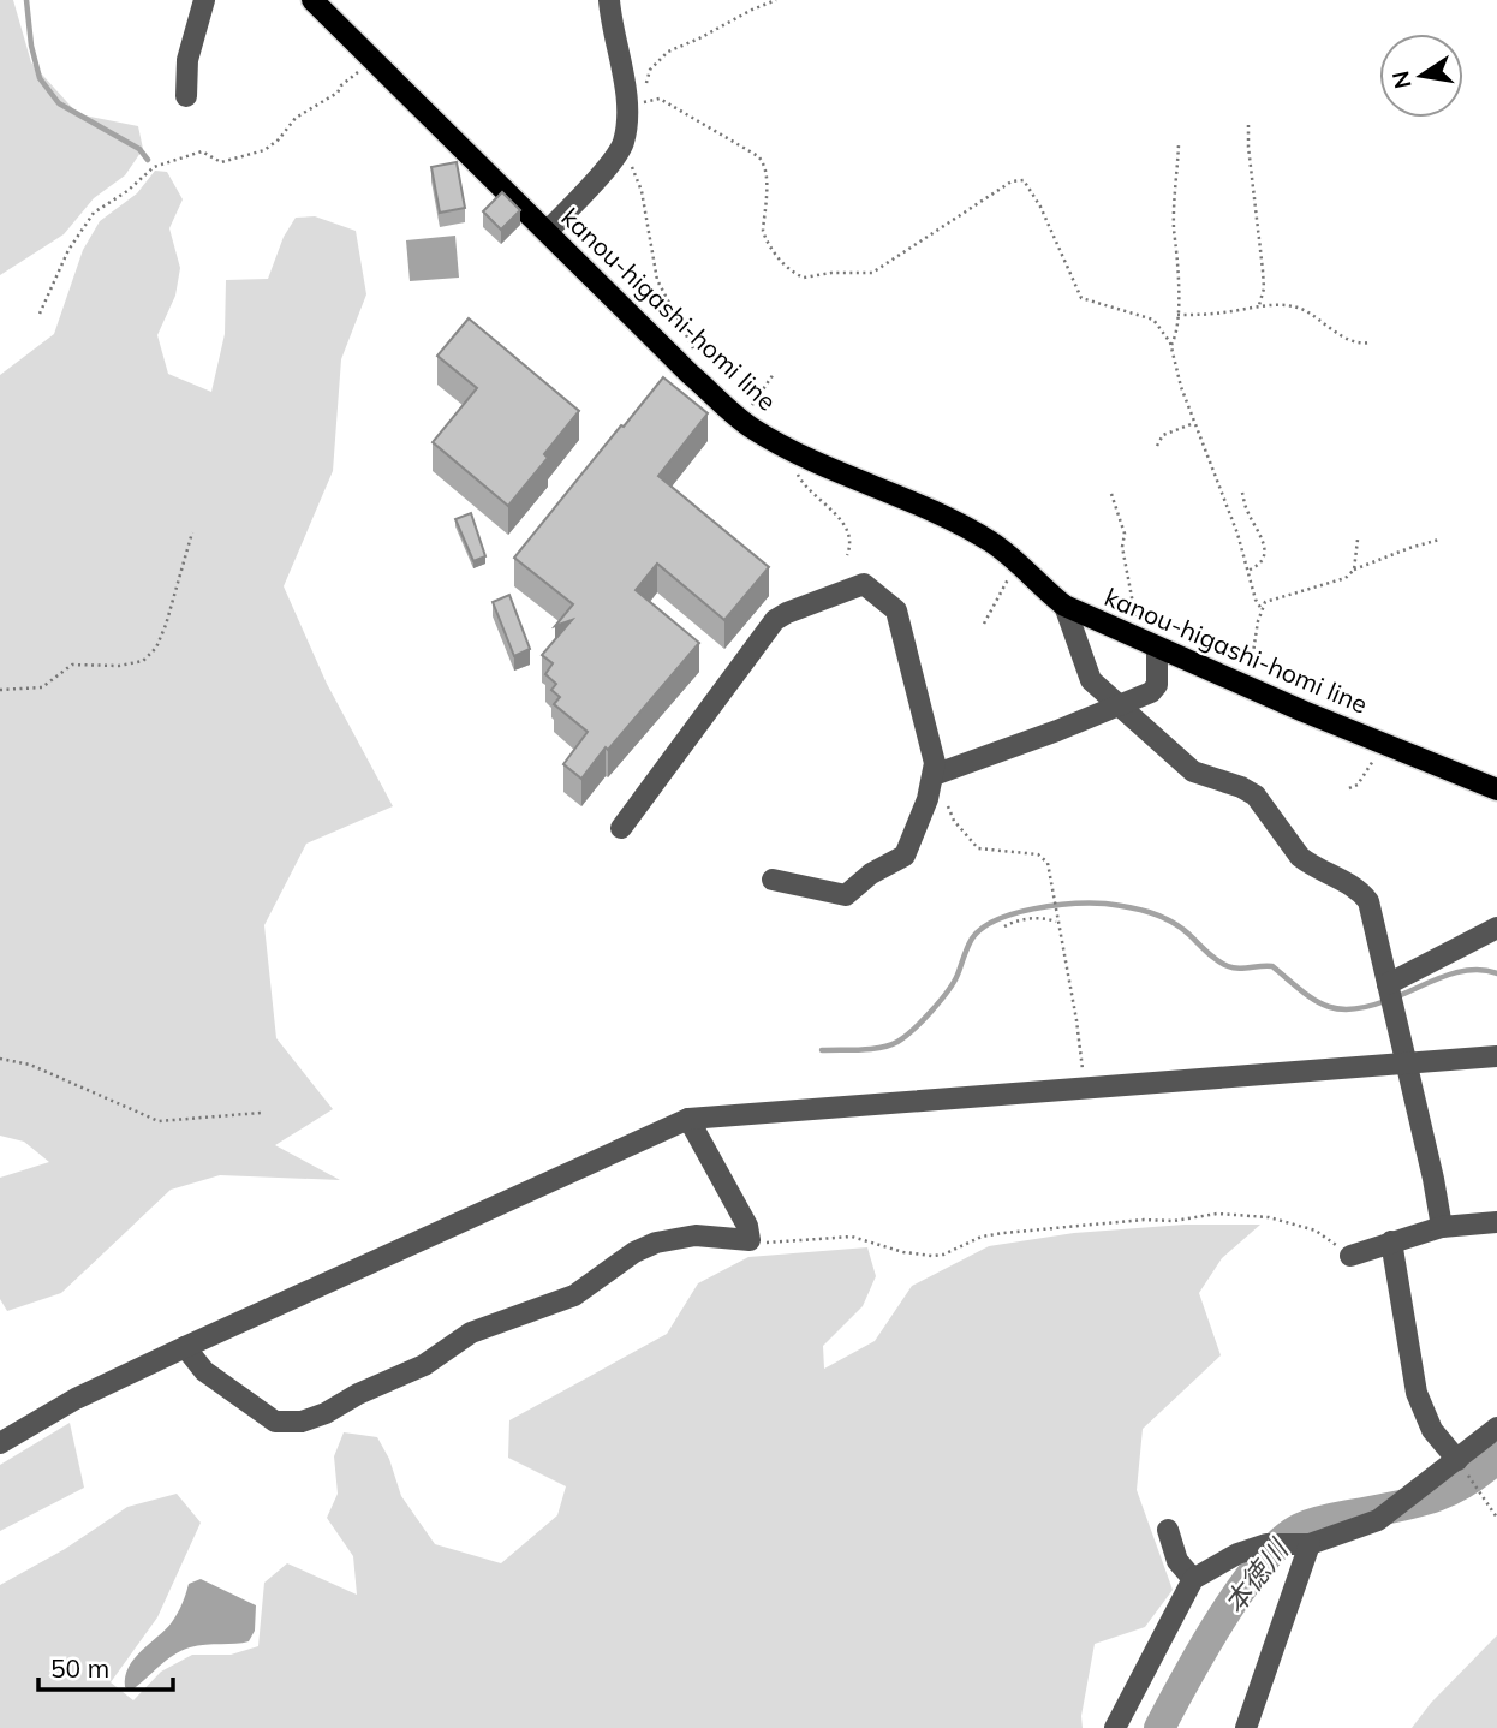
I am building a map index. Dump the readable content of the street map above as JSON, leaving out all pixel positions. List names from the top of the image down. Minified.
{"streets":{"main road":["kanou-higashi-homi line"]},"water":["本徳川"],"scale_bar":"50 m","north":"left"}
